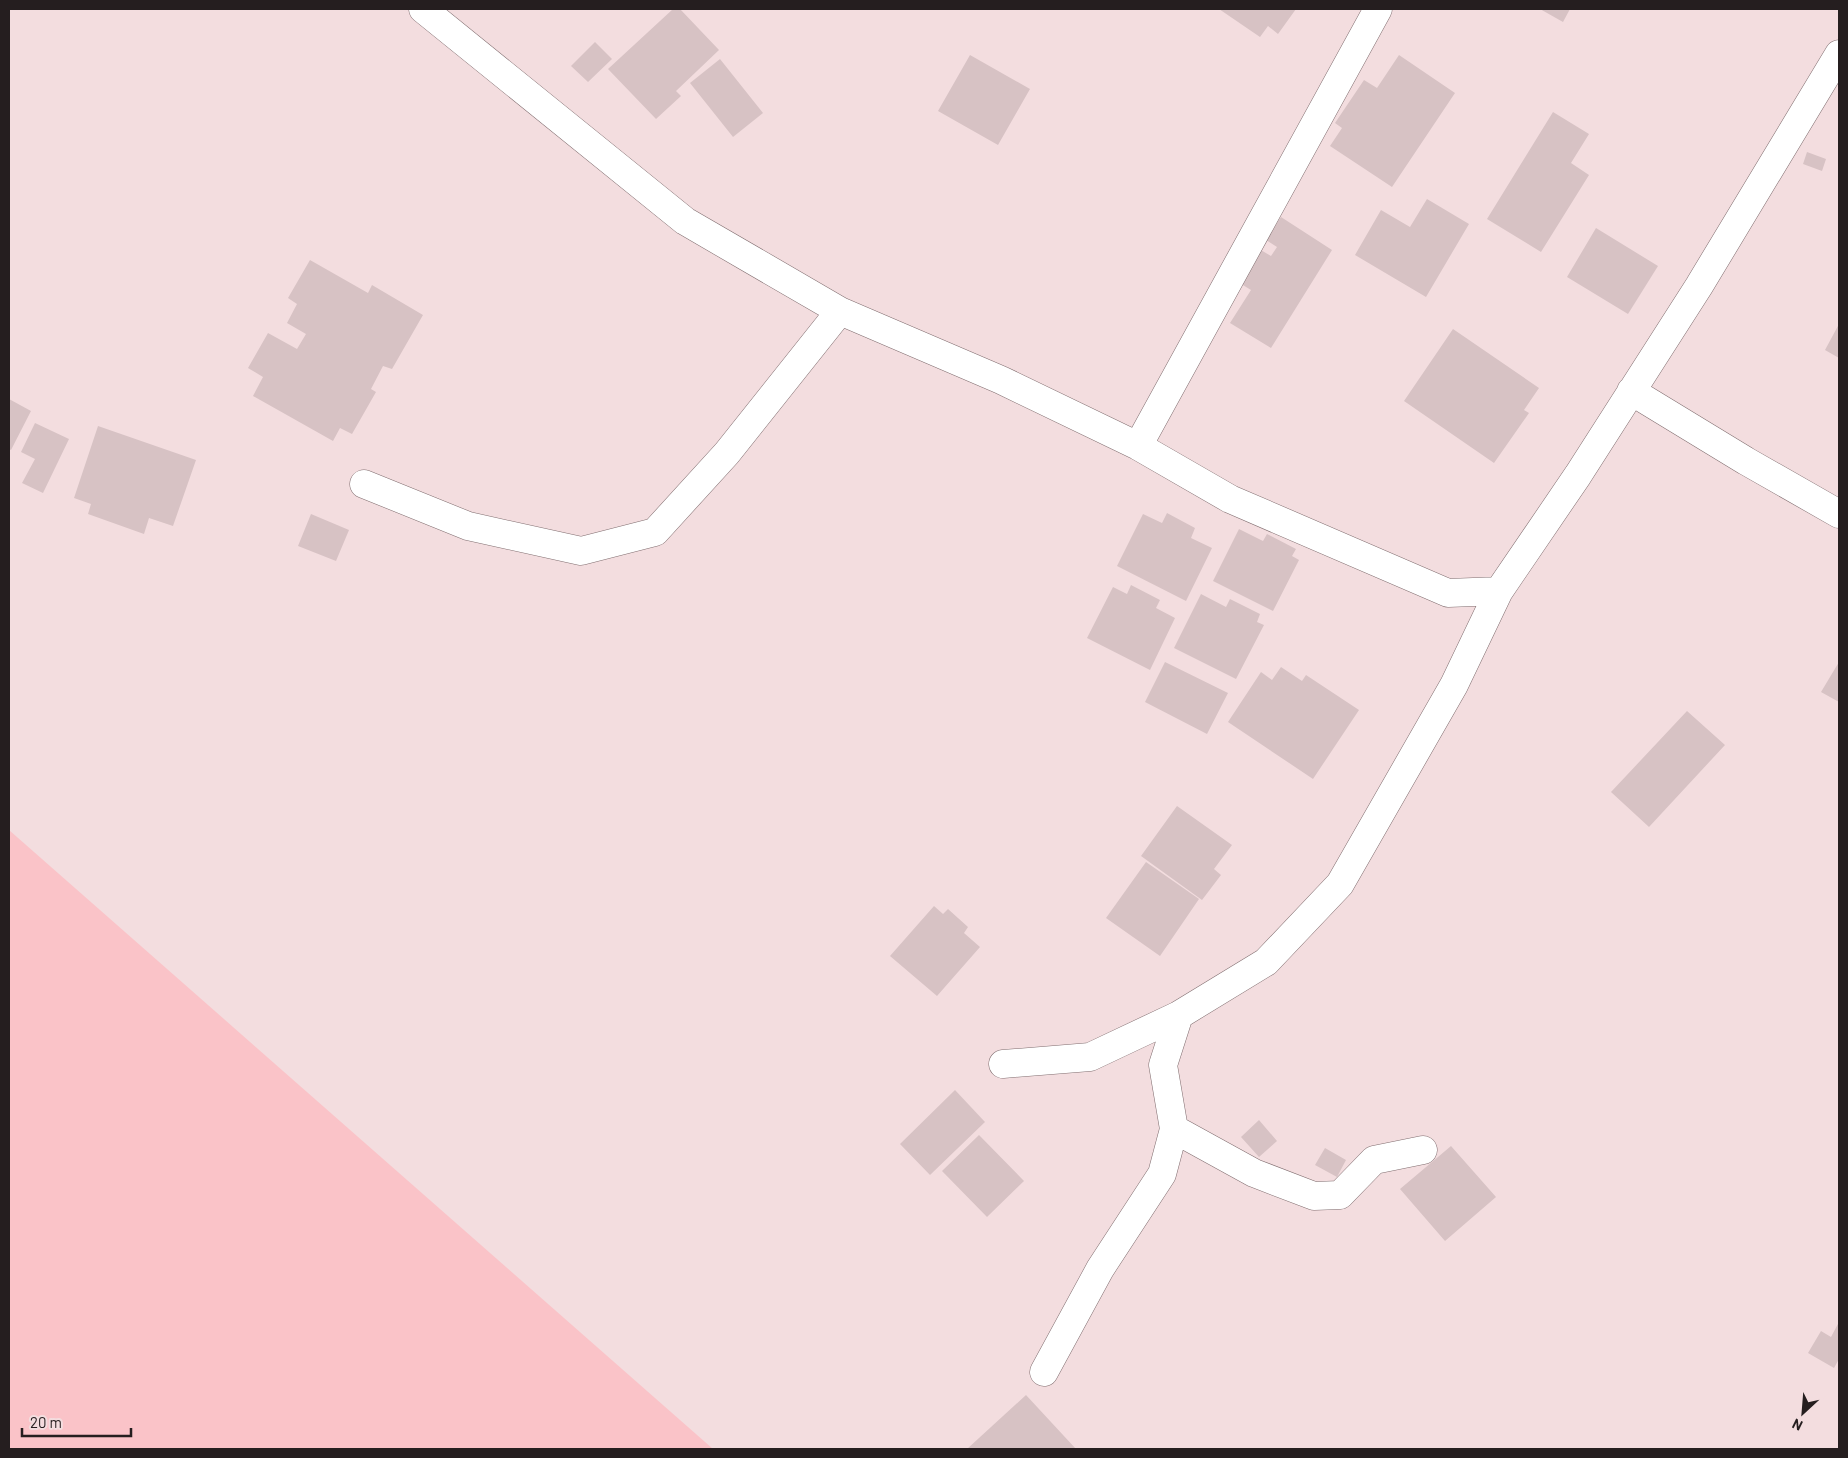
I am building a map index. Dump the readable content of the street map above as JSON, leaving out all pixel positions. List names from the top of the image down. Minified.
{"scale_bar":"20 m","north":"bottom left"}
